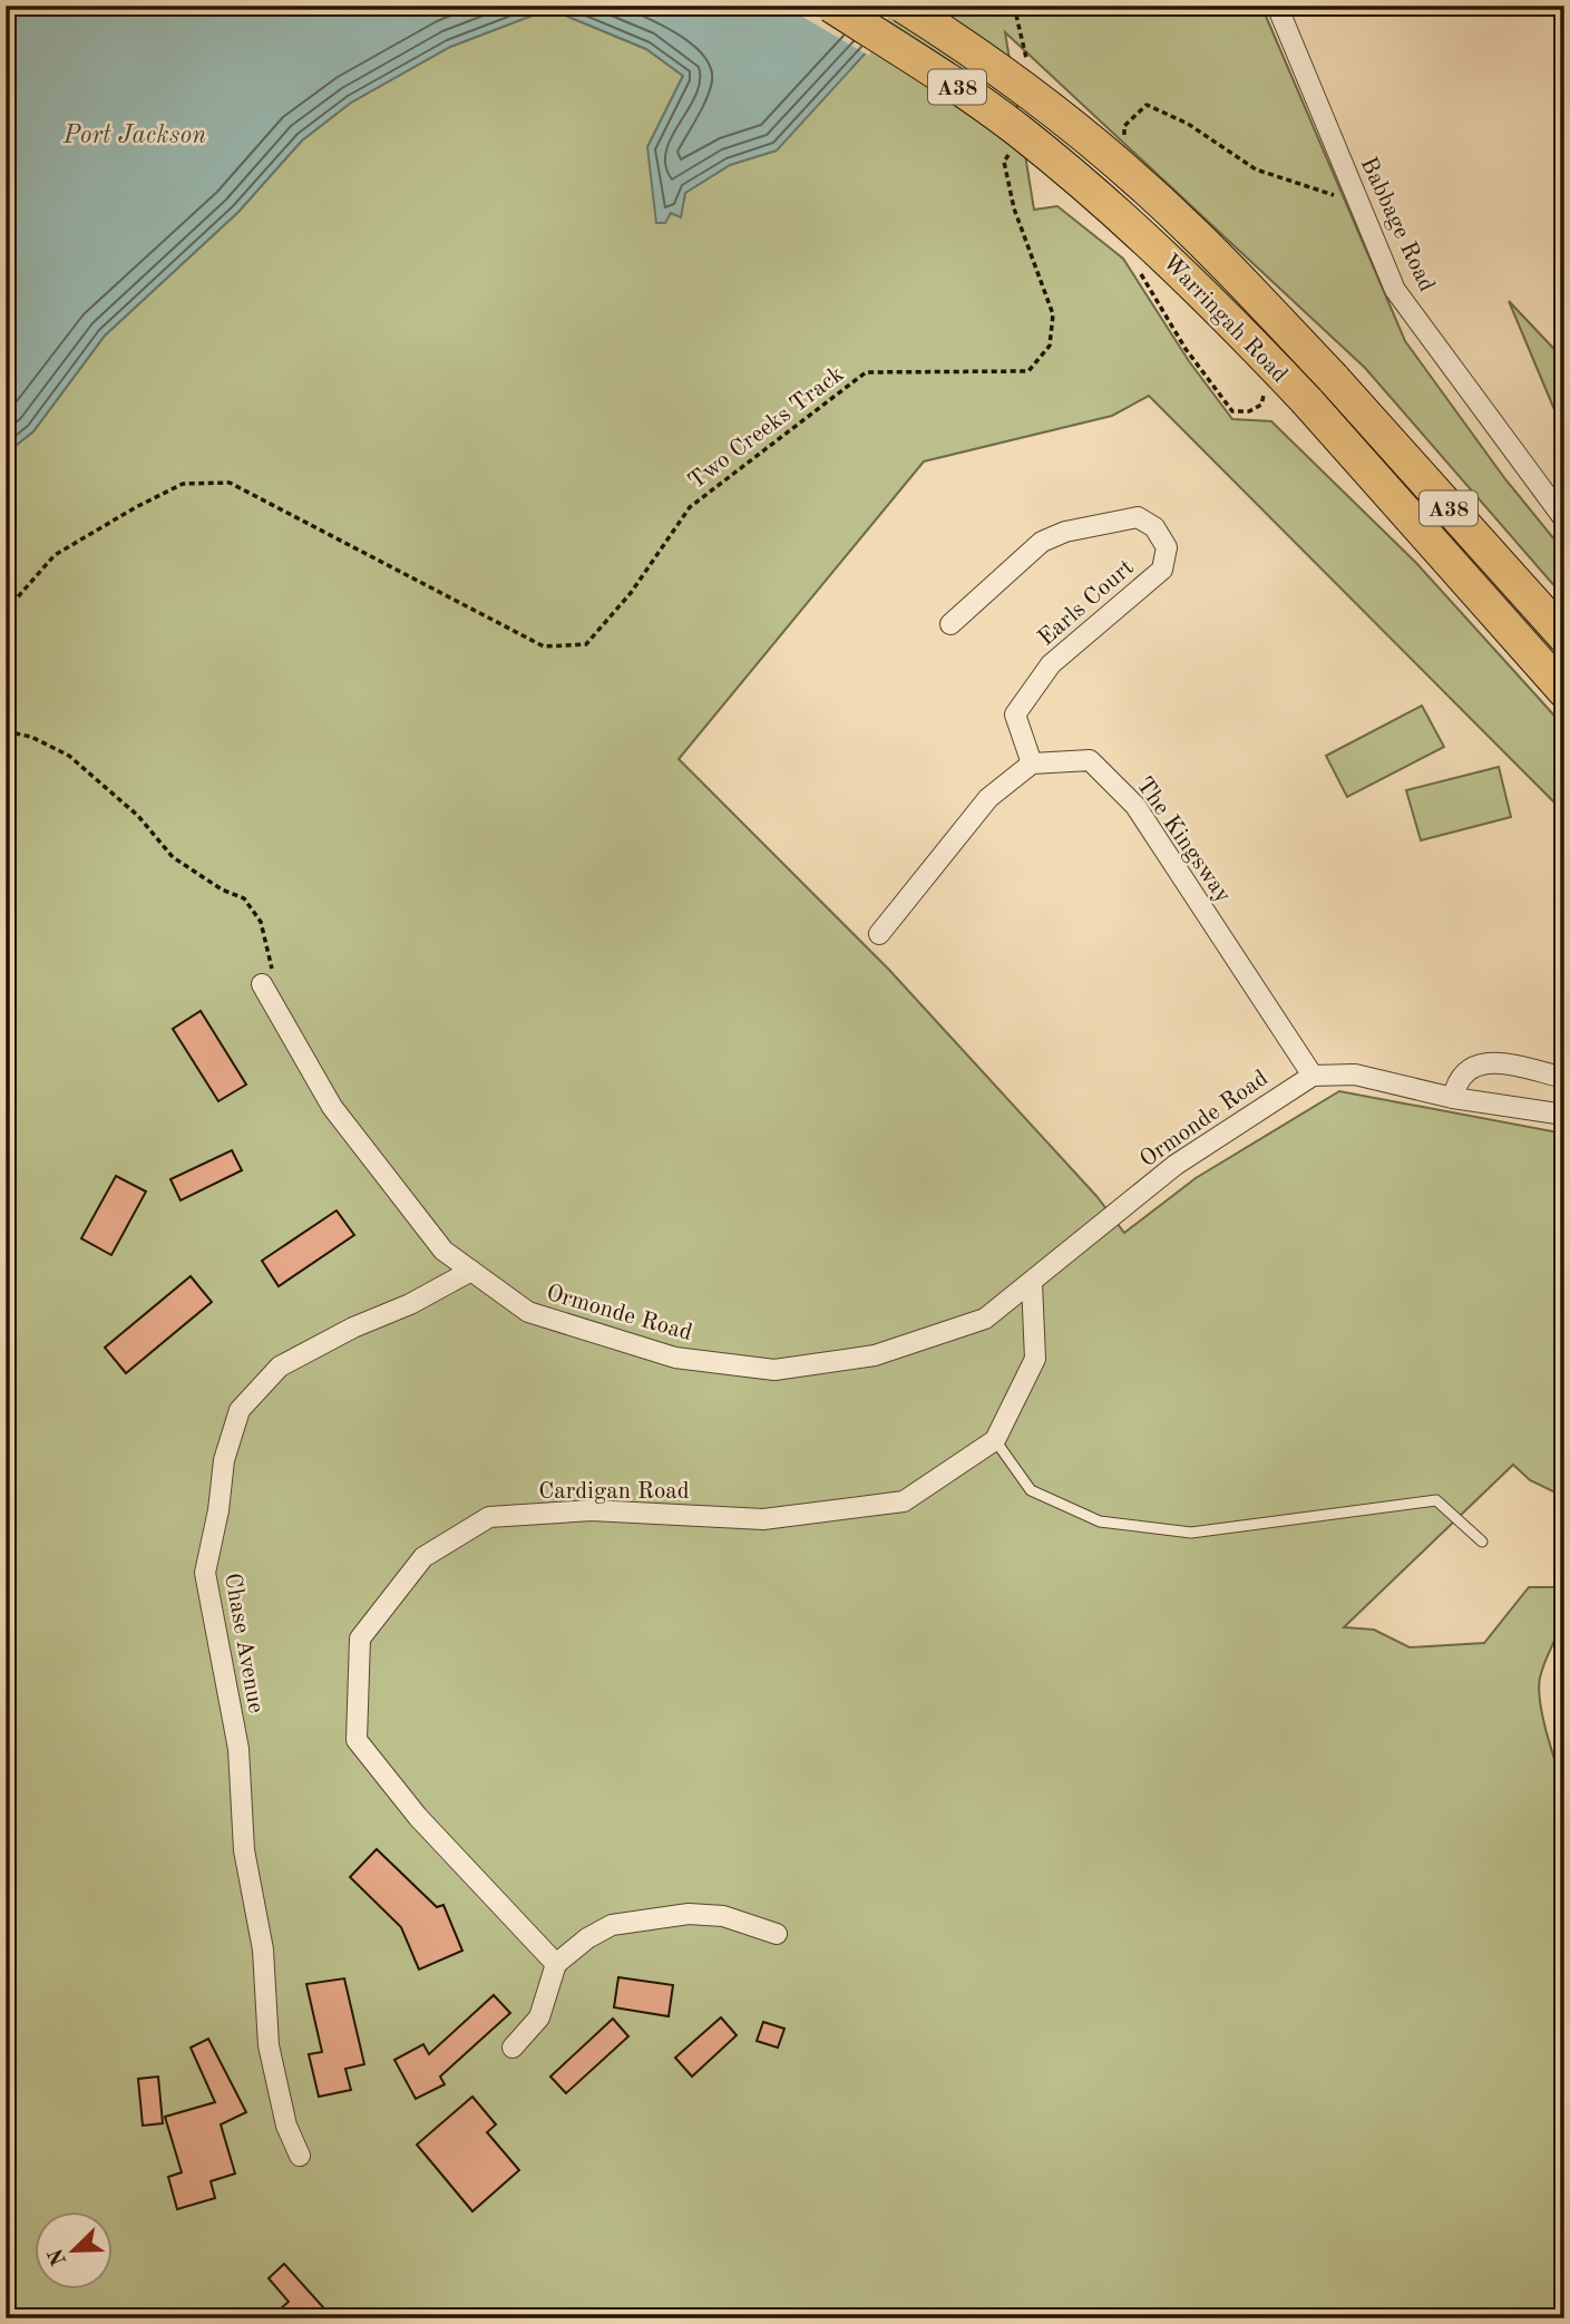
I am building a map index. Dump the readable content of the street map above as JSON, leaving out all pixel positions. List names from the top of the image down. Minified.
{"streets":{"highway":["A38","Warringah Road"],"street":["Babbage Road","Earls Court","The Kingsway","Ormonde Road","Cardigan Road","Chase Avenue"],"path":["Two Creeks Track"]},"crossings":[["Earls Court","The Kingsway"],["The Kingsway","Ormonde Road"],["Ormonde Road","Chase Avenue"]],"water":["Port Jackson"],"north":"bottom left"}
